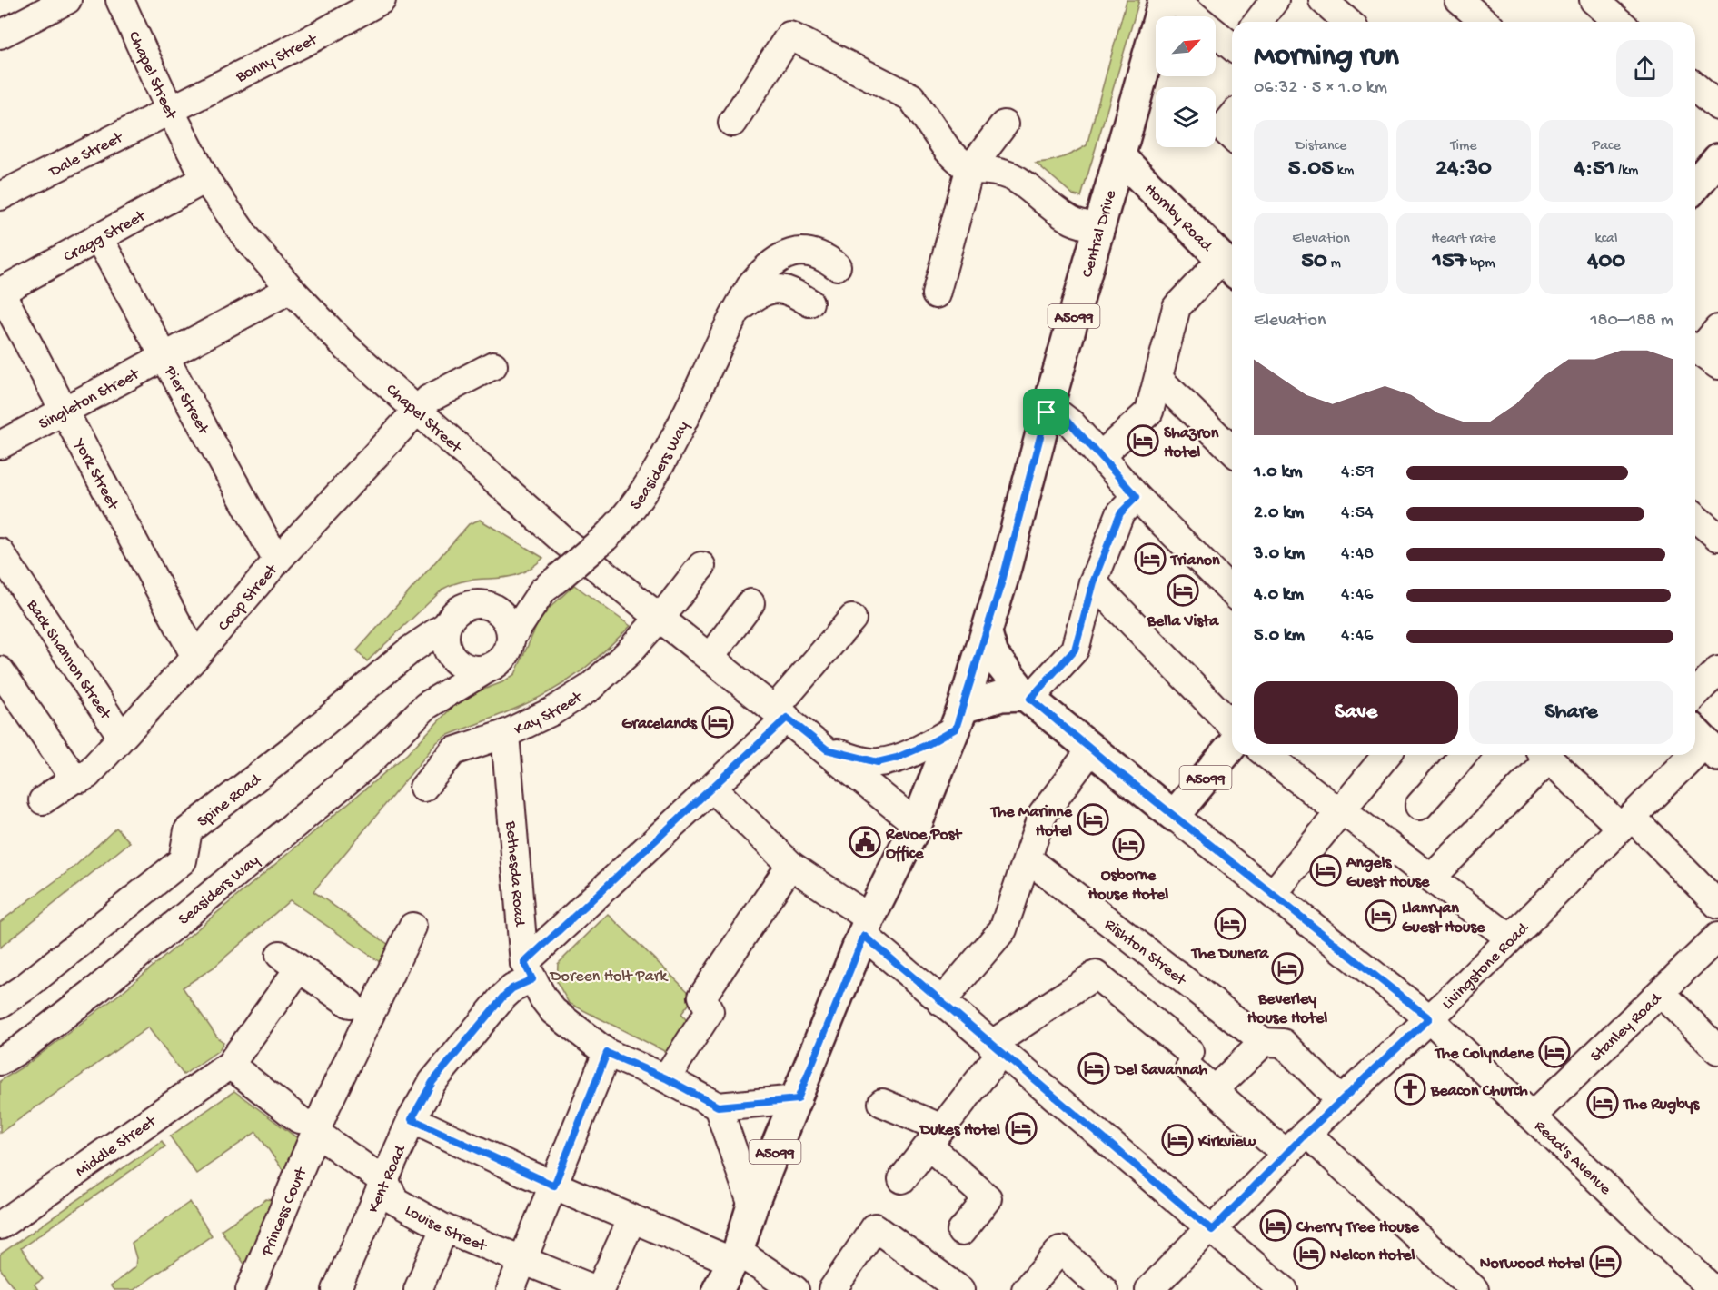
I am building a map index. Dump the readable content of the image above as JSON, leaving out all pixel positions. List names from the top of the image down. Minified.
{"streets":{"main road":["Hornby Road","Central Drive","A5099","Read's Avenue"],"street":["Bonny Street","Chapel Street","Dale Street","Cragg Street","Singleton Street","Pier Street","Seasiders Way","York Street","Coop Street","Back Shannon Street","Kay Street","Spine Road","Bethesda Road","Rishton Street","Livingstone Road","Stanley Road","Middle Street","Kent Road","Princess Court","Louise Street"]},"crossings":[["Bonny Street","Chapel Street"],["Bonny Street","Dale Street"],["Chapel Street","Dale Street"],["Chapel Street","Central Drive"],["Chapel Street","Cragg Street"],["Chapel Street","Singleton Street"],["Chapel Street","Coop Street"],["Chapel Street","Kay Street"],["Chapel Street","Kent Road"],["Hornby Road","Central Drive"],["Central Drive","Read's Avenue"],["Cragg Street","Pier Street"],["Cragg Street","York Street"],["A5099","Read's Avenue"],["Singleton Street","Pier Street"],["Singleton Street","York Street"],["Pier Street","Coop Street"],["Seasiders Way","Spine Road"],["York Street","Coop Street"],["Coop Street","Back Shannon Street"],["Kay Street","Bethesda Road"],["Bethesda Road","Kent Road"],["Livingstone Road","Read's Avenue"],["Stanley Road","Read's Avenue"],["Middle Street","Louise Street"],["Kent Road","Louise Street"],["Princess Court","Louise Street"]],"parks":["Doreen Holt Park"],"places":{"hotel":["Shazron Hotel","Trianon","Bella Vista","Gracelands","The Marinne Hotel","Osborne House Hotel","Angels Guest House","Llanryan Guest House","The Dunera","Beverley House Hotel","The Colyndene","Del Savannah","The Rugbys","Dukes Hotel","Kirkview","Cherry Tree House","Nelcon Hotel","Norwood Hotel"],"public building":["Revoe Post Office"],"church":["Beacon Church"]},"north":"top right","page":{"heading":["Morning run","06:32 · 5 × 1.0 km"],"stats":[["Distance","5.05 km"],["Time","24:30"],["Pace","4:51 /km"],["Elevation","50 m"],["Heart rate","157 bpm"],["kcal","400"]],"chart":["Elevation","180–188 m"],"list":[{"name":"1.0 km","note":"4:59"},{"name":"2.0 km","note":"4:54"},{"name":"3.0 km","note":"4:48"},{"name":"4.0 km","note":"4:46"},{"name":"5.0 km","note":"4:46"}],"buttons":["Save","Share"]}}
